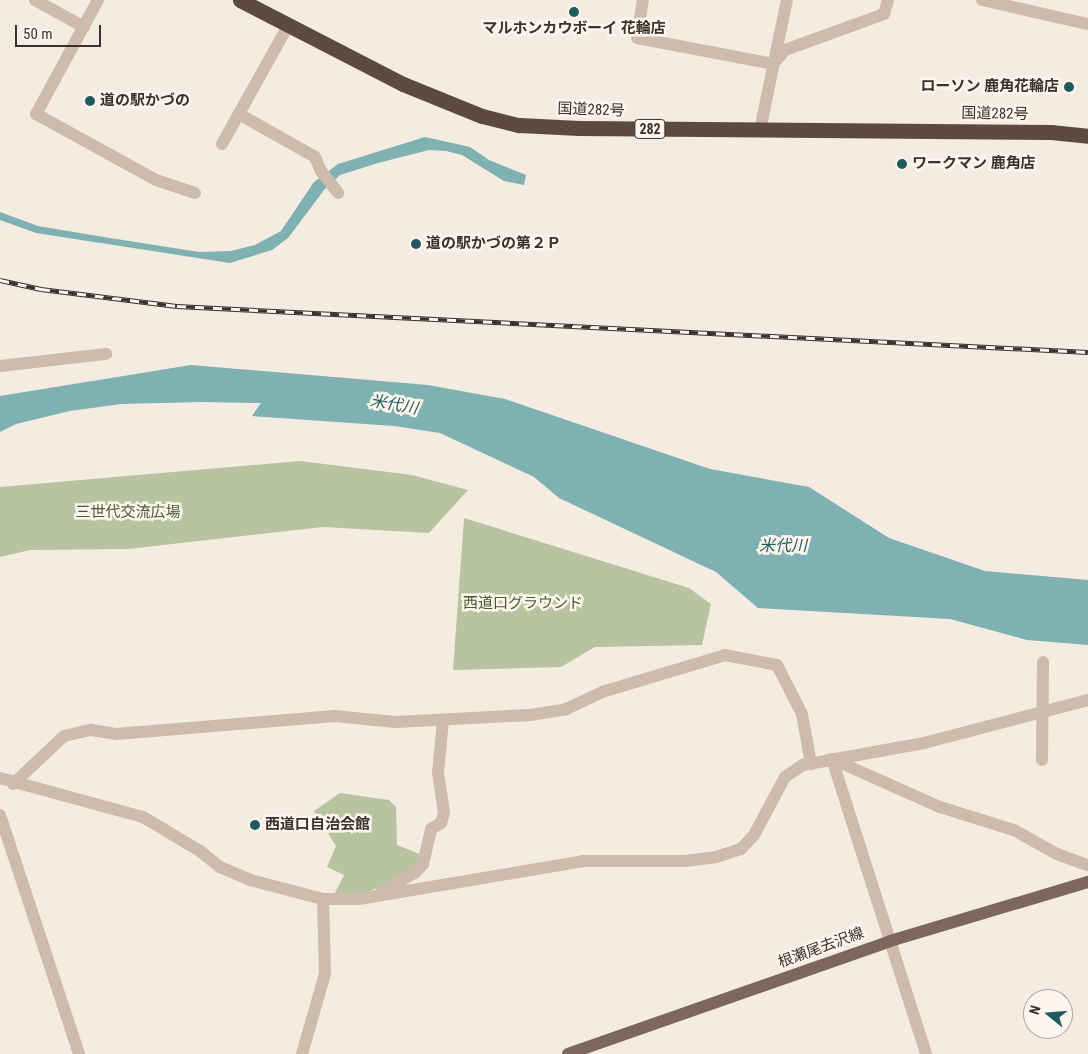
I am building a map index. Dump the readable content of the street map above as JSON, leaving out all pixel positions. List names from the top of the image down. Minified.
{"streets":{"highway":["国道282号","282"],"main road":["根瀬尾去沢線"]},"water":["米代川"],"parks":["三世代交流広場","西道口グラウンド"],"places":["マルホンカウボーイ 花輪店","ローソン 鹿角花輪店","道の駅かづの","ワークマン 鹿角店","道の駅かづの第２Ｐ","西道口自治会館"],"scale_bar":"50 m","north":"left"}
